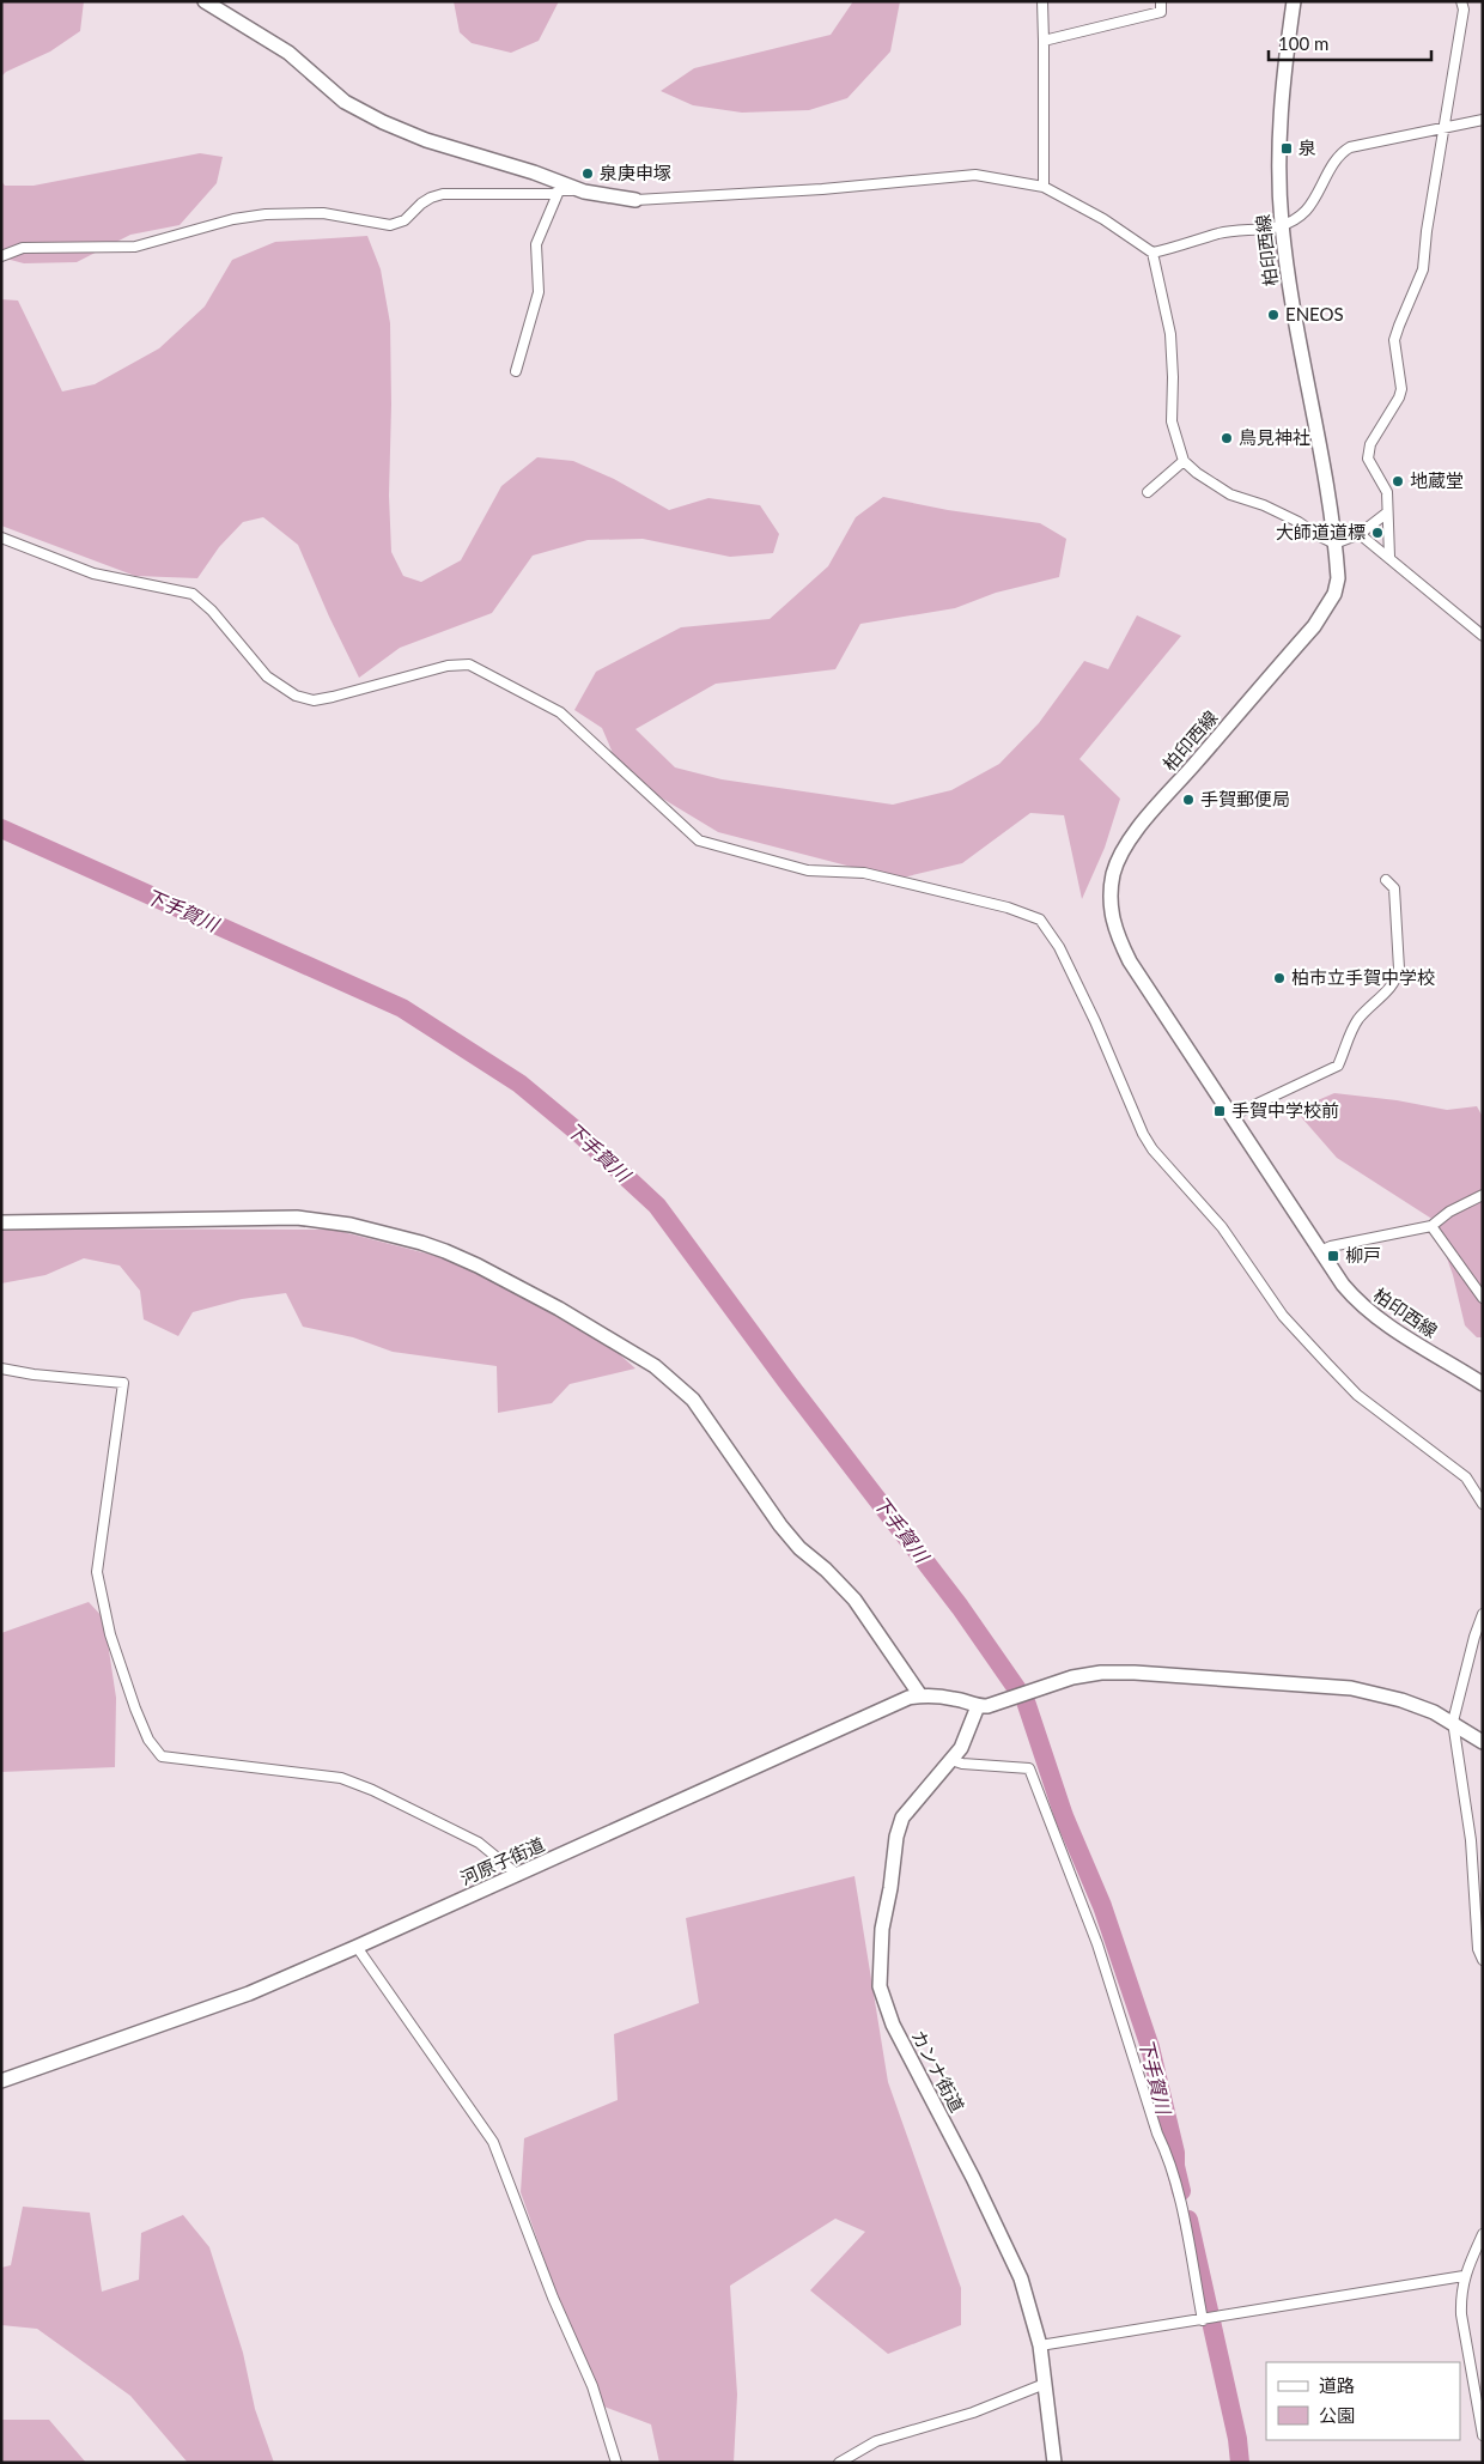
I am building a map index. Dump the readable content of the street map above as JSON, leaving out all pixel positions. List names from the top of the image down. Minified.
{"streets":{"street":["柏印西線","河原子街道","カンナ街道"]},"crossings":[["河原子街道","カンナ街道"]],"water":["下手賀川"],"places":{"transit":["泉","手賀中学校前","柳戸"],"other":["泉庚申塚","ENEOS","鳥見神社","地蔵堂","大師道道標","手賀郵便局","柏市立手賀中学校"]},"legend":["道路","公園"],"scale_bar":"100 m"}
